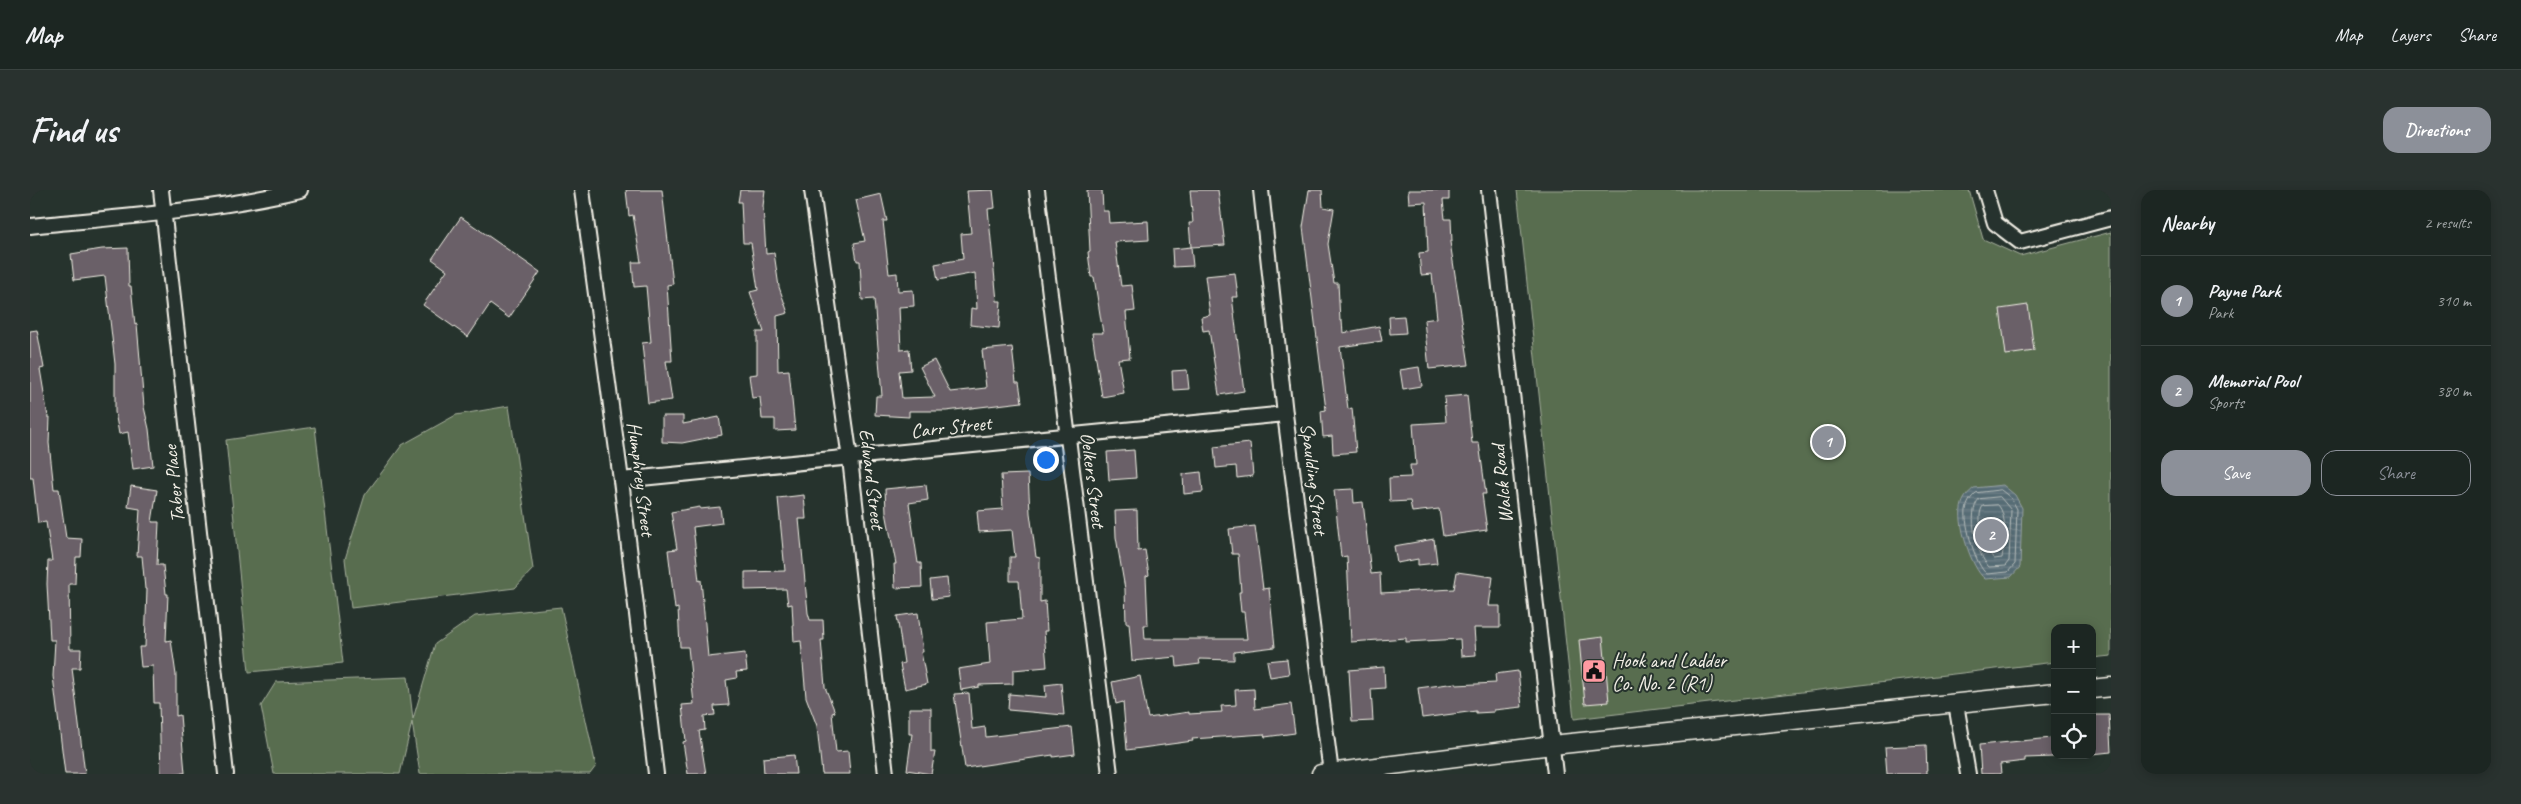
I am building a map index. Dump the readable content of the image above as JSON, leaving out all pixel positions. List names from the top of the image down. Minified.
{"streets":{"street":["Carr Street","Humphrey Street","Edward Street","Spaulding Street","Oelkers Street","Taber Place","Walck Road"]},"crossings":[["Carr Street","Humphrey Street"],["Carr Street","Edward Street"],["Carr Street","Spaulding Street"],["Carr Street","Oelkers Street"]],"places":{"public building":["Hook and Ladder Co. No. 2 (R1)"]},"page":{"header":"Map","nav":["Map","Layers","Share"],"buttons":["Directions",["Save","Share"]],"title":"Find us","heading":["Nearby","2 results"],"list":[{"mark":"1","name":"Payne Park","note":"Park","value":"310 m"},{"mark":"2","name":"Memorial Pool","note":"Sports","value":"380 m"}],"pins":["1","2"],"map_buttons":["+","−"]}}
